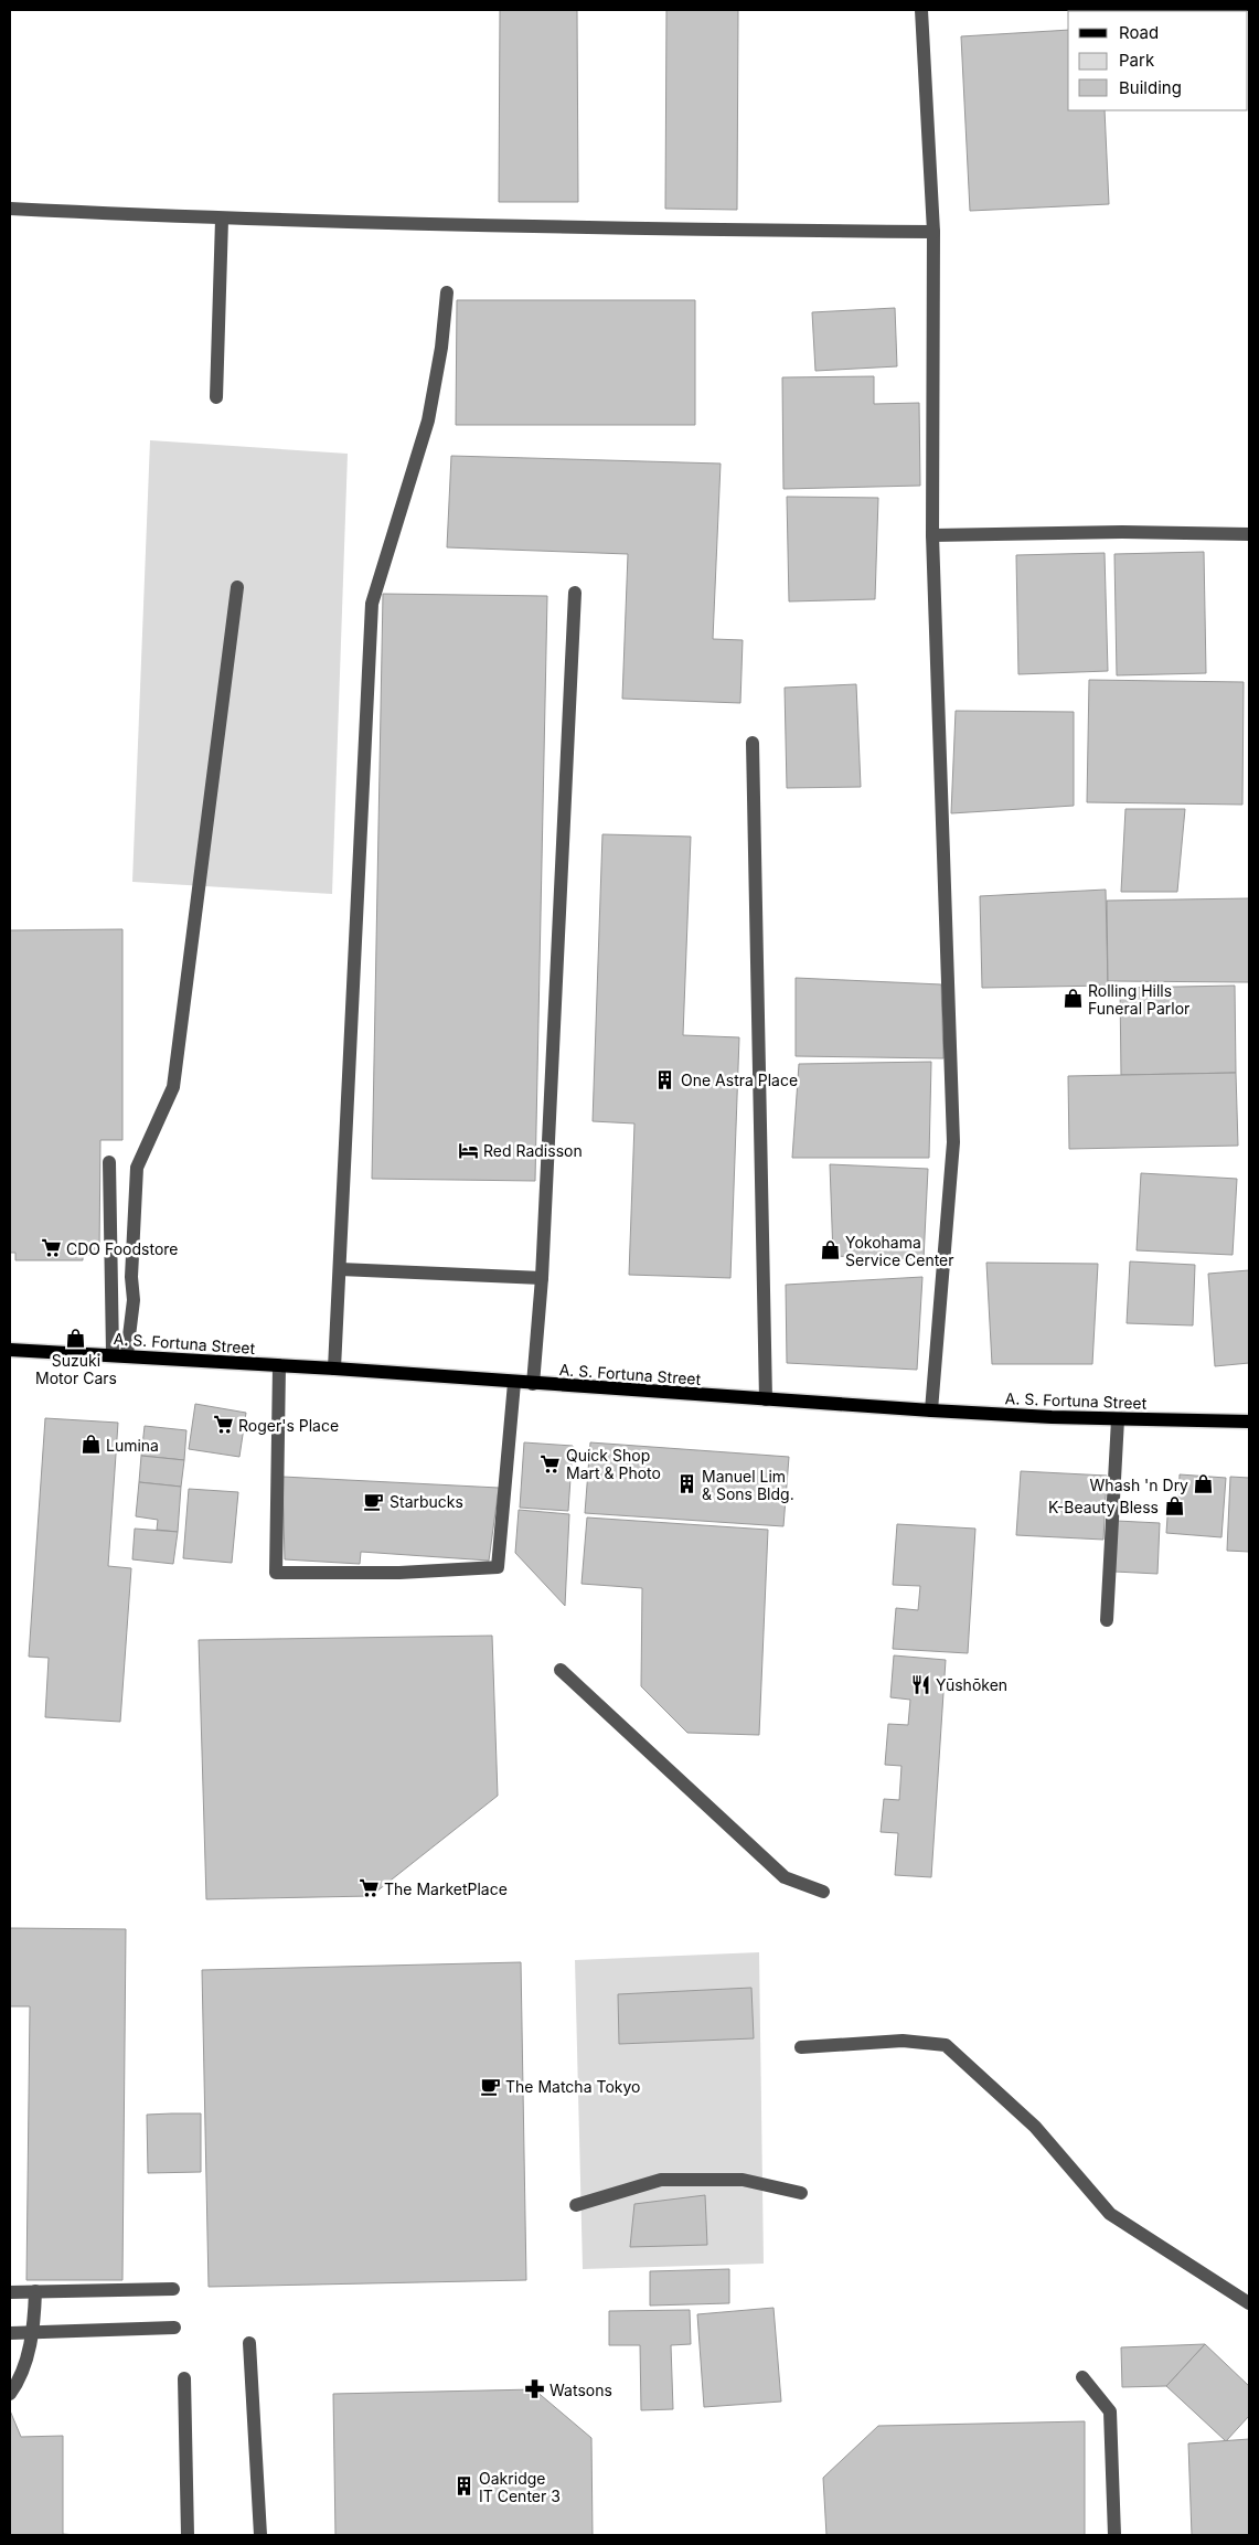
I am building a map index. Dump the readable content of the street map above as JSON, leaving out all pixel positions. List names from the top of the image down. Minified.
{"streets":{"main road":["A. S. Fortuna Street"]},"places":{"shop":["Rolling Hills Funeral Parlor","Yokohama Service Center","Suzuki Motor Cars","Lumina","Whash 'n Dry","K-Beauty Bless"],"building":["One Astra Place","Manuel Lim & Sons Bldg.","Oakridge IT Center 3"],"hotel":["Red Radisson"],"supermarket":["CDO Foodstore","Roger's Place","Quick Shop Mart & Photo","The MarketPlace"],"cafe":["Starbucks","The Matcha Tokyo"],"restaurant":["Yūshōken"],"pharmacy":["Watsons"]},"legend":["Road","Park","Building"]}
